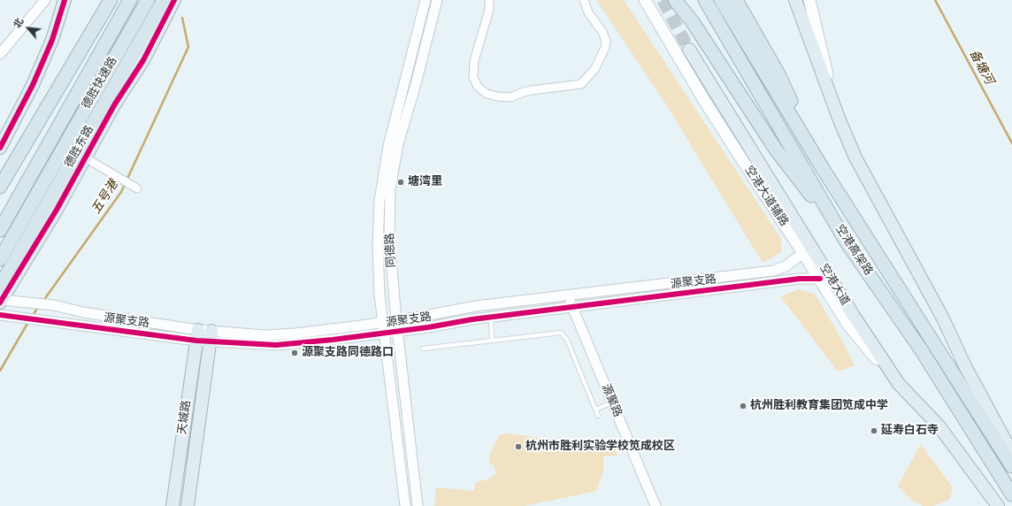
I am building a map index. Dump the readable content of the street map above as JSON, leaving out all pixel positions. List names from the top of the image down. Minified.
{"streets":{"highway":["德胜快速路","空港高架路"],"main road":["德胜东路","空港大道辅路","空港大道","天城路"],"street":["同德路","源聚支路","源聚路"]},"crossings":[["德胜东路","源聚支路"],["空港大道辅路","源聚支路"],["空港大道辅路","空港大道"],["同德路","源聚支路"],["源聚支路","源聚路"],["源聚支路","天城路"]],"water":["备塘河","五号港"],"places":["塘湾里","源聚支路同德路口","杭州胜利教育集团笕成中学","延寿白石寺","杭州市胜利实验学校笕成校区"],"north":"top left"}
